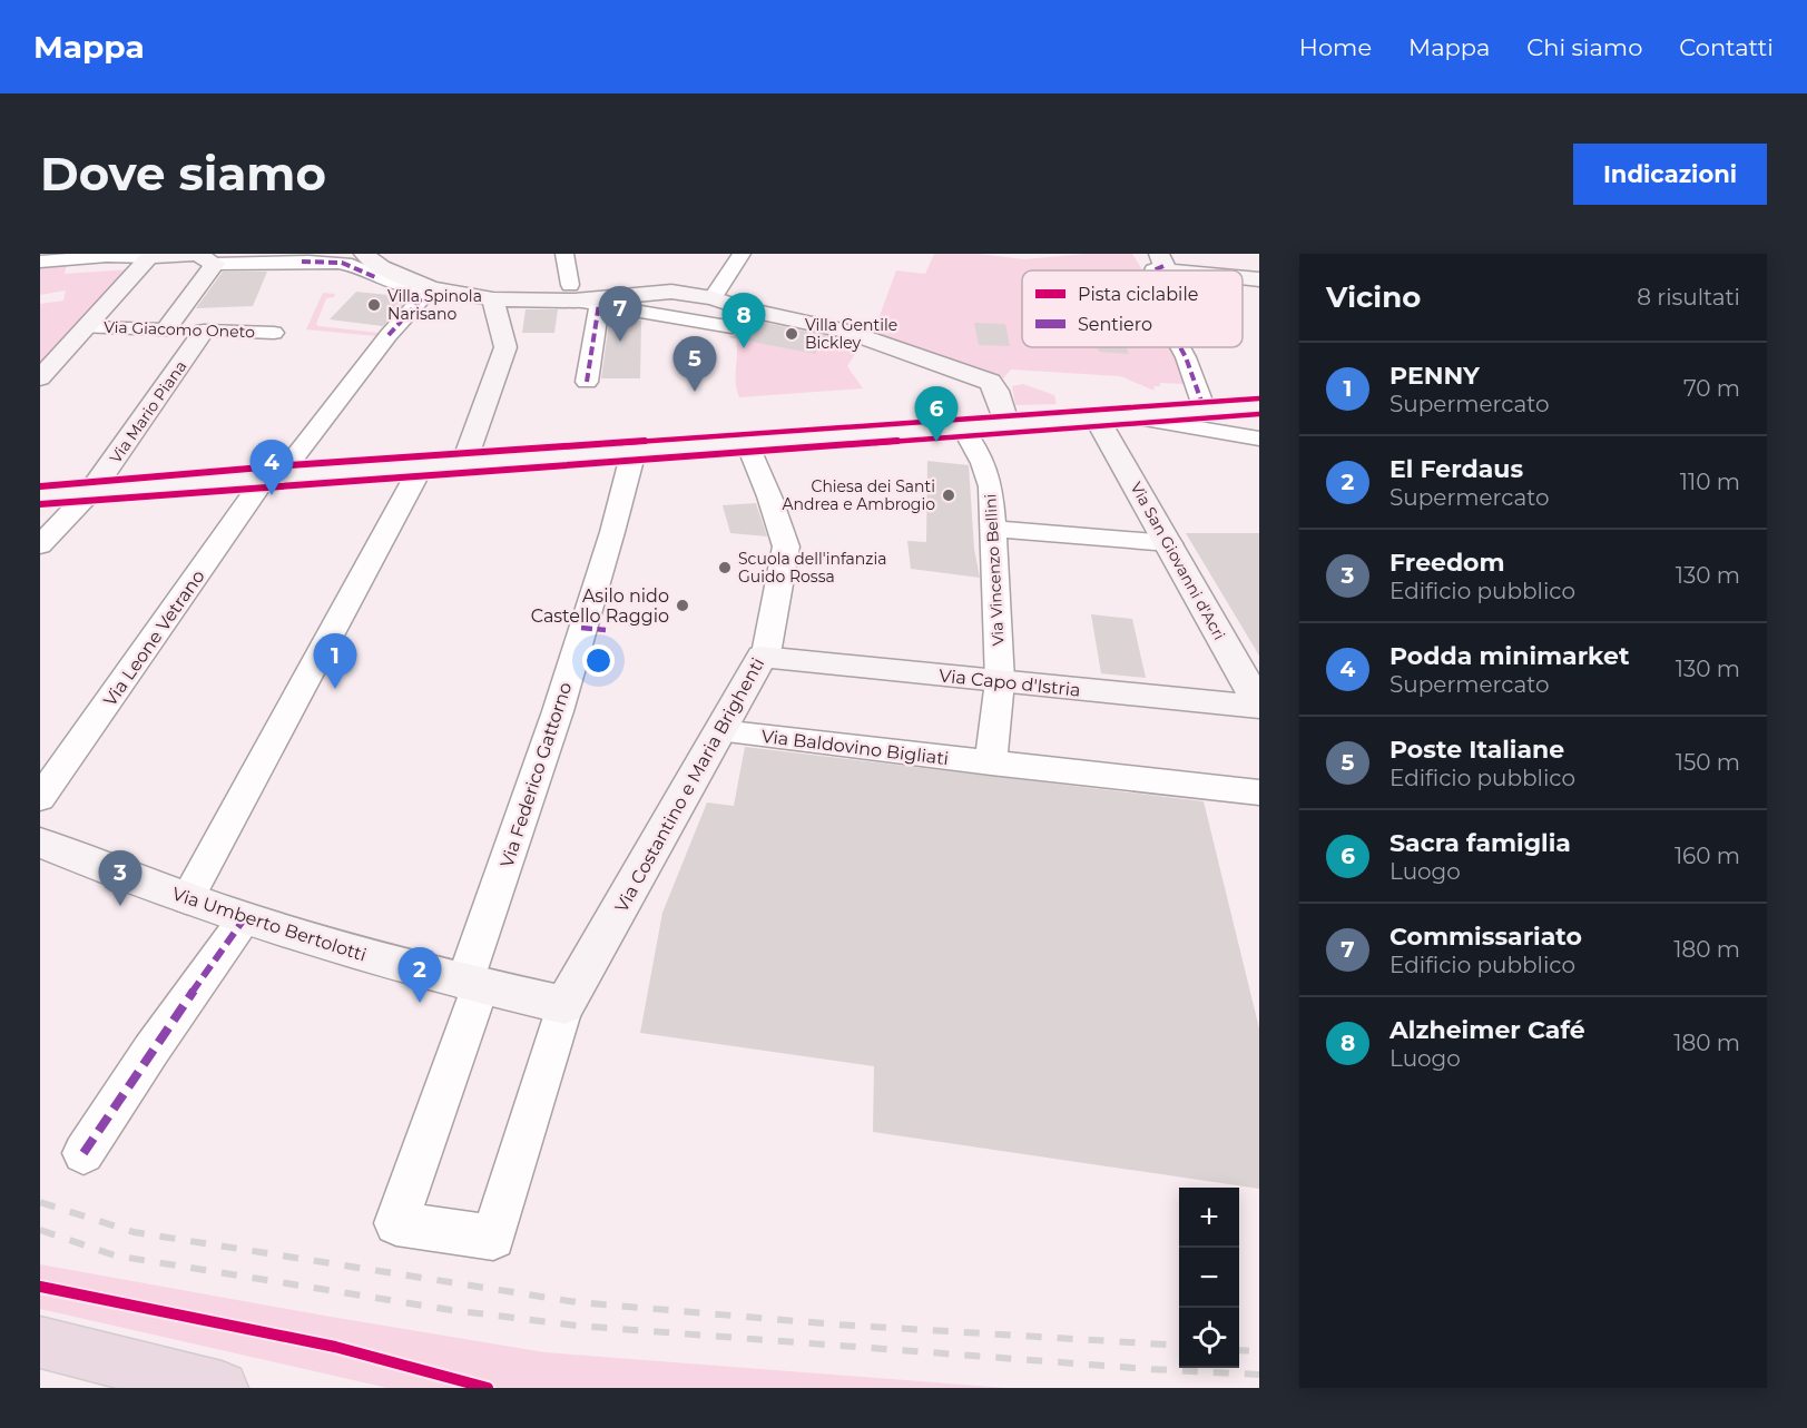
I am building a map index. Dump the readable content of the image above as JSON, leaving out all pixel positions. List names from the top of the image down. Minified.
{"streets":{"street":["Via Giacomo Oneto","Via Mario Piana","Via San Giovanni d'Acri","Via Vincenzo Bellini","Via Leone Vetrano","Via Capo d'Istria","Via Baldovino Bigliati","Via Federico Gattorno","Via Costantino e Maria Brighenti","Via Umberto Bertolotti"]},"crossings":[["Via Giacomo Oneto","Via Mario Piana"],["Via San Giovanni d'Acri","Via Capo d'Istria"],["Via Vincenzo Bellini","Via Capo d'Istria"],["Via Capo d'Istria","Via Costantino e Maria Brighenti"],["Via Baldovino Bigliati","Via Costantino e Maria Brighenti"],["Via Federico Gattorno","Via Costantino e Maria Brighenti"],["Via Federico Gattorno","Via Umberto Bertolotti"],["Via Costantino e Maria Brighenti","Via Umberto Bertolotti"]],"places":["Villa Spinola Narisano","Villa Gentile Bickley","Chiesa dei Santi Andrea e Ambrogio","Scuola dell'infanzia Guido Rossa","Asilo nido Castello Raggio"],"legend":["Pista ciclabile","Sentiero"],"page":{"header":"Mappa","nav":["Home","Mappa","Chi siamo","Contatti"],"buttons":"Indicazioni","title":"Dove siamo","heading":["Vicino","8 risultati"],"pins":["7","8","5","6","4","1","3","2"],"list":[{"mark":"1","name":"PENNY","note":"Supermercato","value":"70 m"},{"mark":"2","name":"El Ferdaus","note":"Supermercato","value":"110 m"},{"mark":"3","name":"Freedom","note":"Edificio pubblico","value":"130 m"},{"mark":"4","name":"Podda minimarket","note":"Supermercato","value":"130 m"},{"mark":"5","name":"Poste Italiane","note":"Edificio pubblico","value":"150 m"},{"mark":"6","name":"Sacra famiglia","note":"Luogo","value":"160 m"},{"mark":"7","name":"Commissariato","note":"Edificio pubblico","value":"180 m"},{"mark":"8","name":"Alzheimer Café","note":"Luogo","value":"180 m"}],"map_buttons":["+","−"]}}
